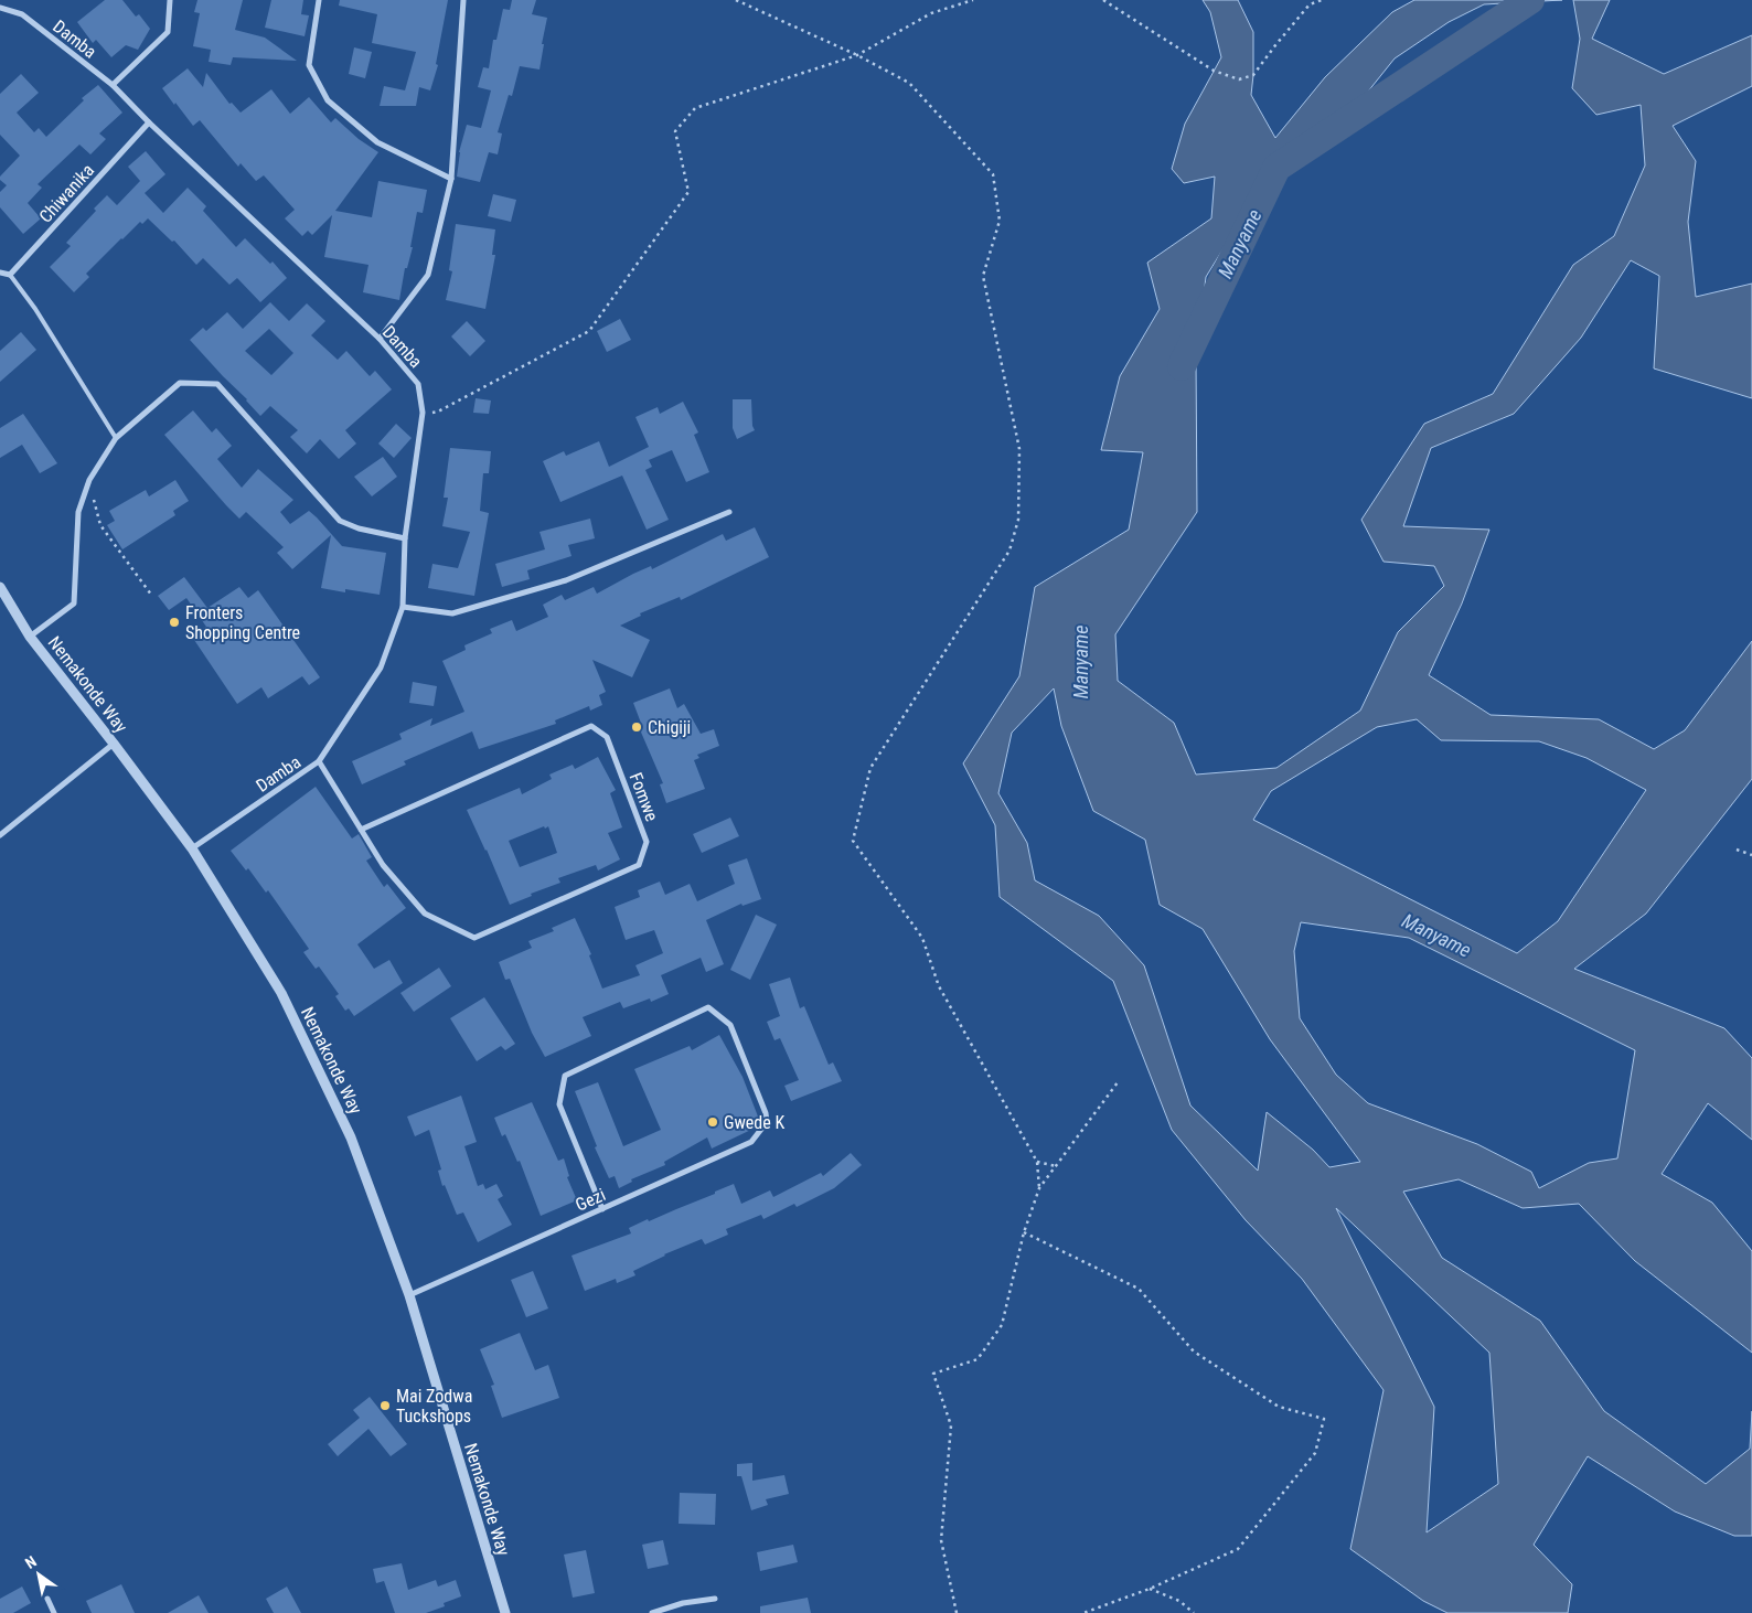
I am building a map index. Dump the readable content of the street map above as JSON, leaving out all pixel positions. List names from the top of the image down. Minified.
{"streets":{"street":["Damba","Chiwanika","Nemakonde Way","Fomwe","Gezi"]},"crossings":[["Damba","Chiwanika"],["Damba","Nemakonde Way"],["Damba","Fomwe"],["Nemakonde Way","Gezi"]],"water":["Manyame"],"places":["Fronters Shopping Centre","Chigiji","Gwede K","Mai Zodwa Tuckshops"],"north":"top left"}
